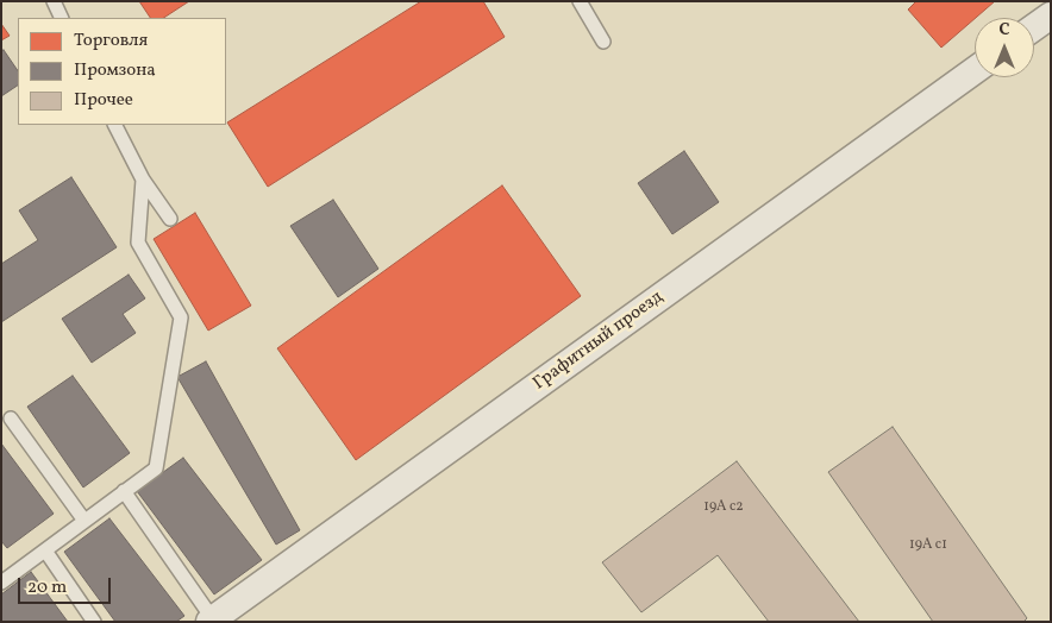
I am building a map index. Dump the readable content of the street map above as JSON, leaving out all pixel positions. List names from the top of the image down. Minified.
{"streets":{"street":["Графитный проезд"]},"house_numbers":["19А с2","19А с1"],"legend":["Торговля","Промзона","Прочее"],"scale_bar":"20 m","north":"top"}
